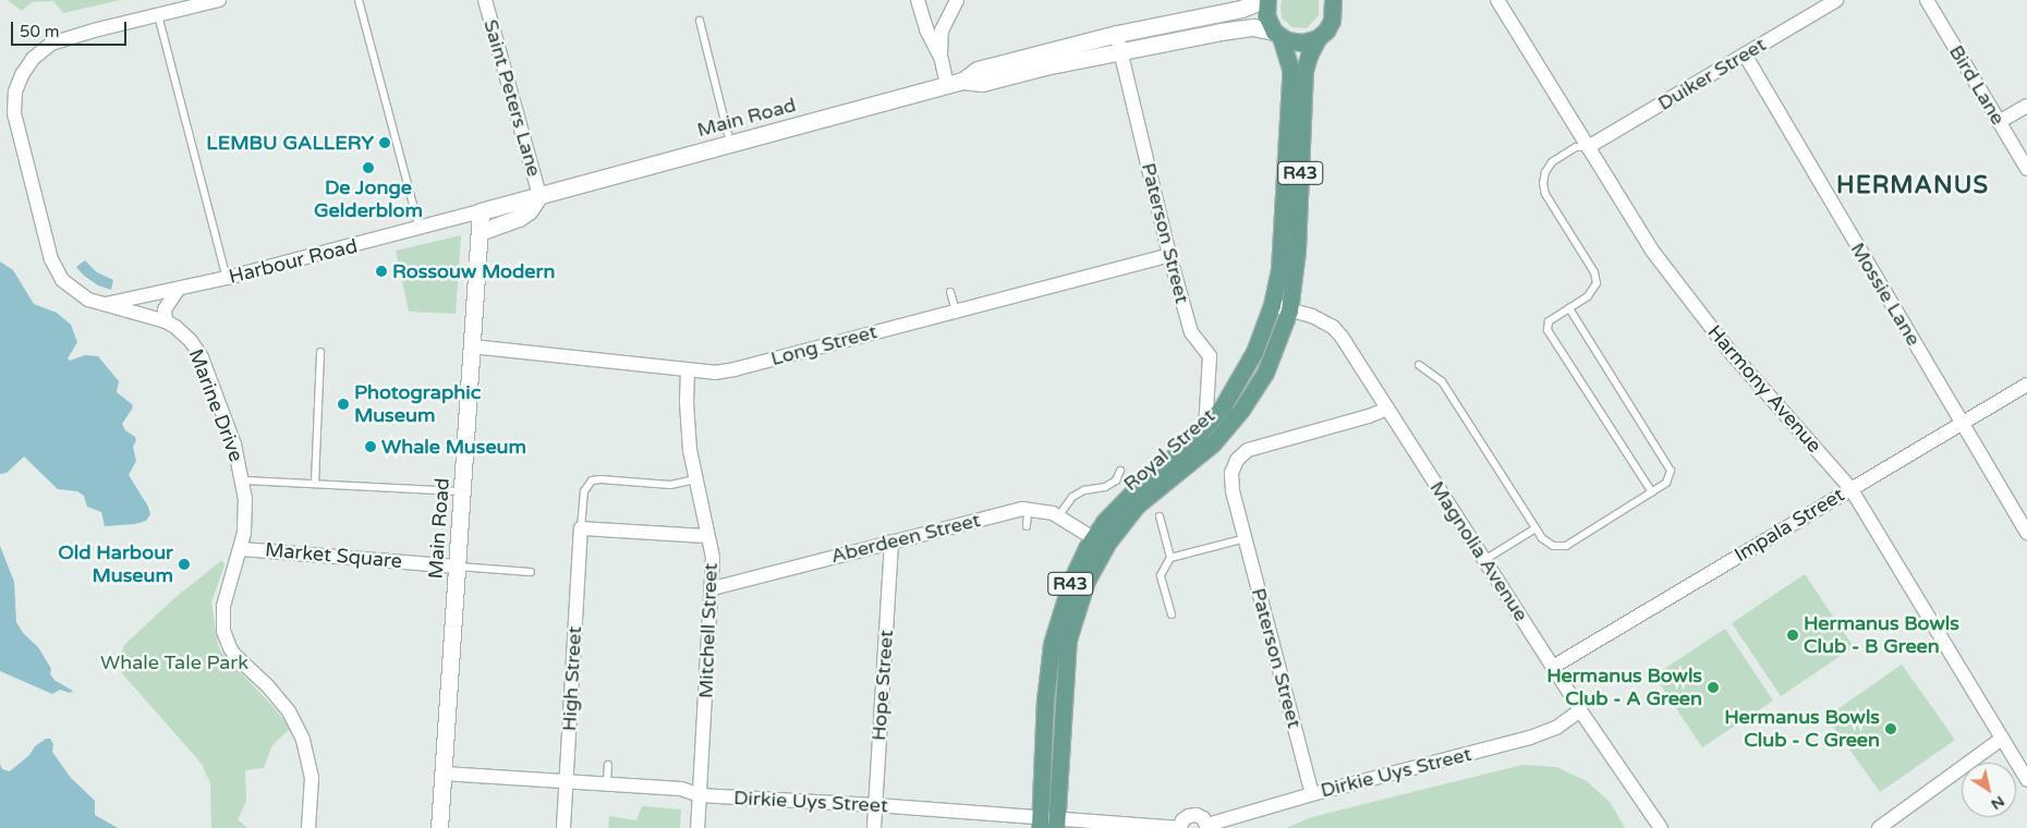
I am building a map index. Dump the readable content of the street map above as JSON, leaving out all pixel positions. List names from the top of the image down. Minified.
{"streets":{"main road":["Main Road","R43","Royal Street"],"street":["Duiker Street","Bird Lane","Saint Peters Lane","Paterson Street","Harbour Road","Mossie Lane","Long Street","Harmony Avenue","Marine Drive","Impala Street","Aberdeen Street","Magnolia Avenue","Market Square","Mitchell Street","High Street","Hope Street","Dirkie Uys Street"]},"crossings":[["Duiker Street","Mossie Lane"],["Duiker Street","Harmony Avenue"],["Saint Peters Lane","Main Road"],["Main Road","R43"],["Main Road","Paterson Street"],["Main Road","Harbour Road"],["Main Road","Long Street"],["Main Road","Royal Street"],["Main Road","Market Square"],["Main Road","Dirkie Uys Street"],["R43","Royal Street"],["Paterson Street","Long Street"],["Paterson Street","Royal Street"],["Paterson Street","Magnolia Avenue"],["Paterson Street","Dirkie Uys Street"],["Harbour Road","Marine Drive"],["Mossie Lane","Impala Street"],["Long Street","Mitchell Street"],["Harmony Avenue","Impala Street"],["Marine Drive","Market Square"],["Royal Street","Aberdeen Street"],["Royal Street","Magnolia Avenue"],["Royal Street","Dirkie Uys Street"],["Impala Street","Magnolia Avenue"],["Aberdeen Street","Mitchell Street"],["Aberdeen Street","Hope Street"],["Magnolia Avenue","Dirkie Uys Street"],["Mitchell Street","Dirkie Uys Street"],["High Street","Dirkie Uys Street"],["Hope Street","Dirkie Uys Street"]],"districts":["HERMANUS"],"parks":["Whale Tale Park"],"places":["LEMBU GALLERY","De Jonge Gelderblom","Rossouw Modern","Photographic Museum","Whale Museum","Old Harbour Museum","Hermanus Bowls Club - B Green","Hermanus Bowls Club - A Green","Hermanus Bowls Club - C Green"],"scale_bar":"50 m","north":"bottom right"}
